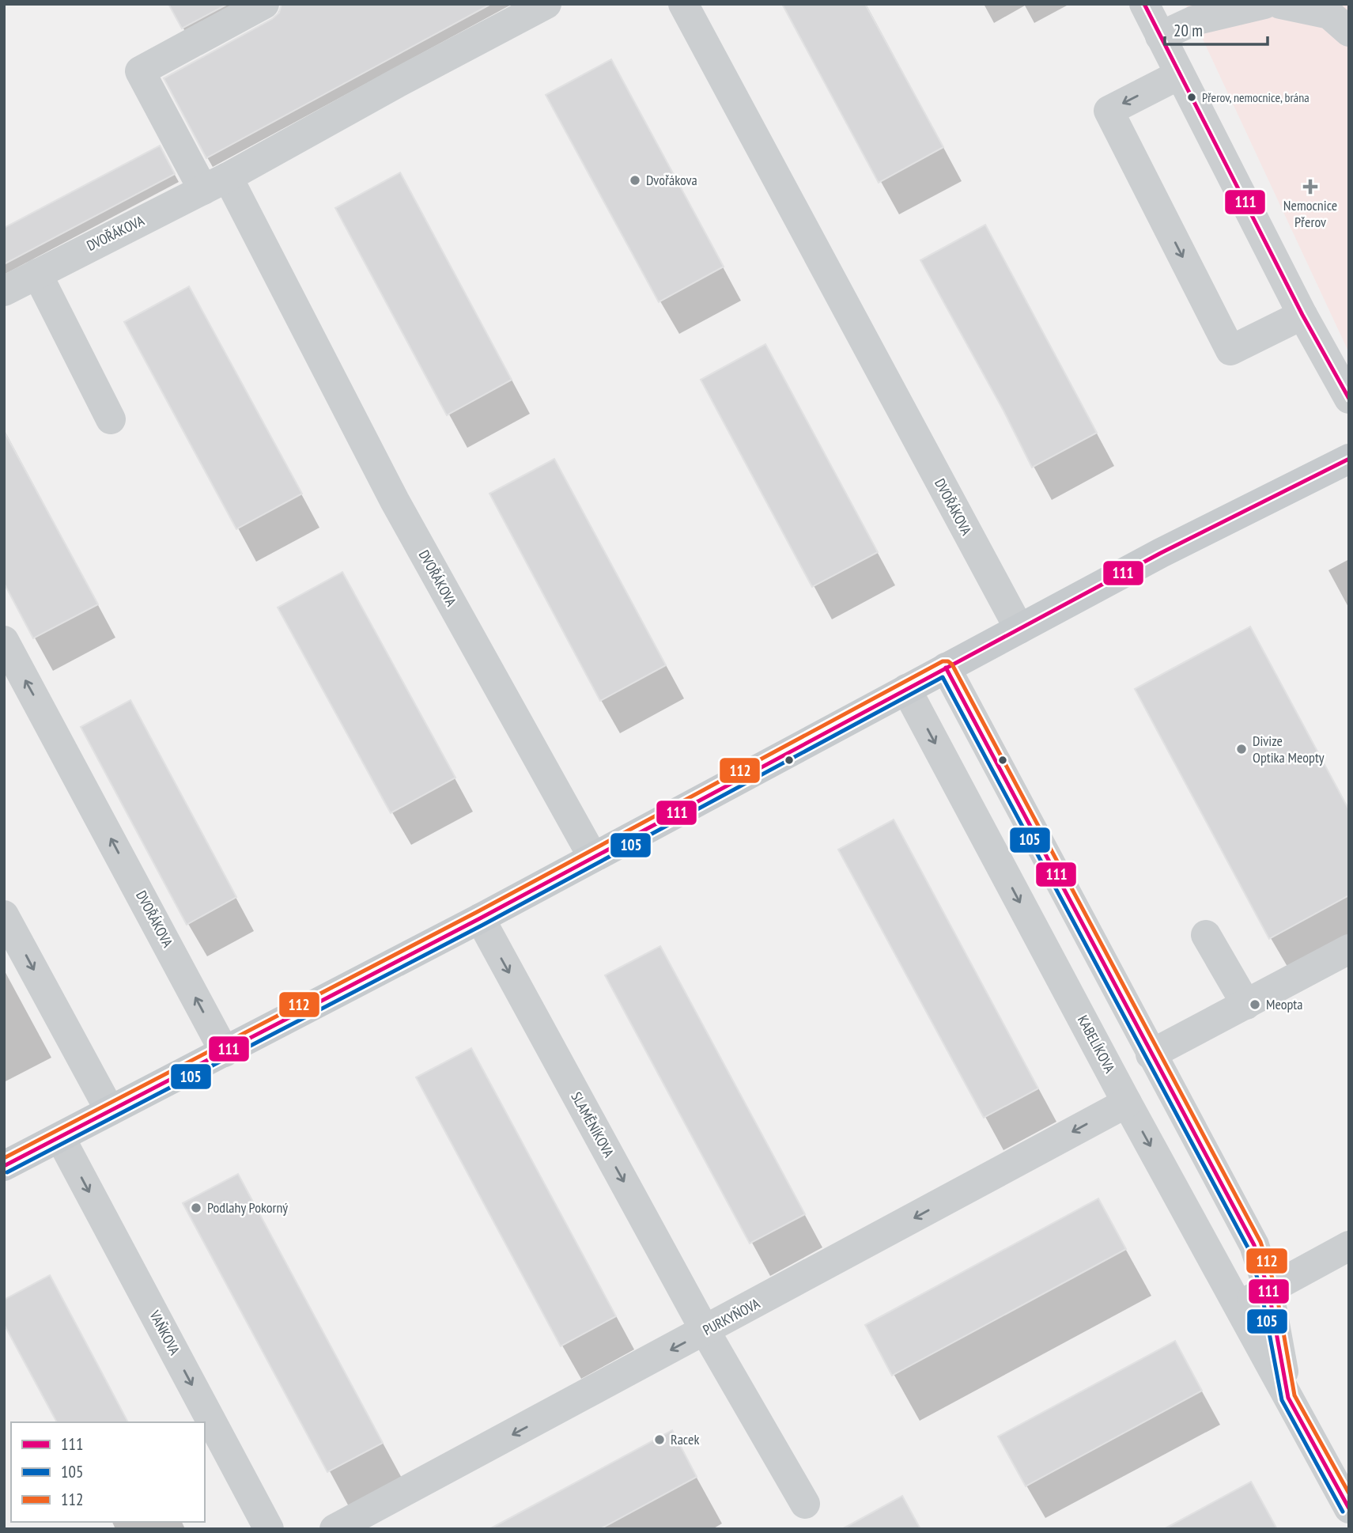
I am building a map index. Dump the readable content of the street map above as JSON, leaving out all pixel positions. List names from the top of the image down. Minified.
{"streets":{"street":["DVOŘÁKOVA","KABELÍKOVA","SLAMĚNÍKOVA","PURKYŇOVA","VAŇKOVA"]},"crossings":[["KABELÍKOVA","PURKYŇOVA"],["SLAMĚNÍKOVA","PURKYŇOVA"]],"one_way":["SLAMĚNÍKOVA","PURKYŇOVA","VAŇKOVA"],"places":{"other":["Přerov, nemocnice, brána","Dvořákova","Divize Optika Meopty","Meopta","Podlahy Pokorný","Racek"],"health":["Nemocnice Přerov"]},"lines":["transit line 111","transit line 112","transit line 105"],"legend":["111","105","112"],"scale_bar":"20 m"}
